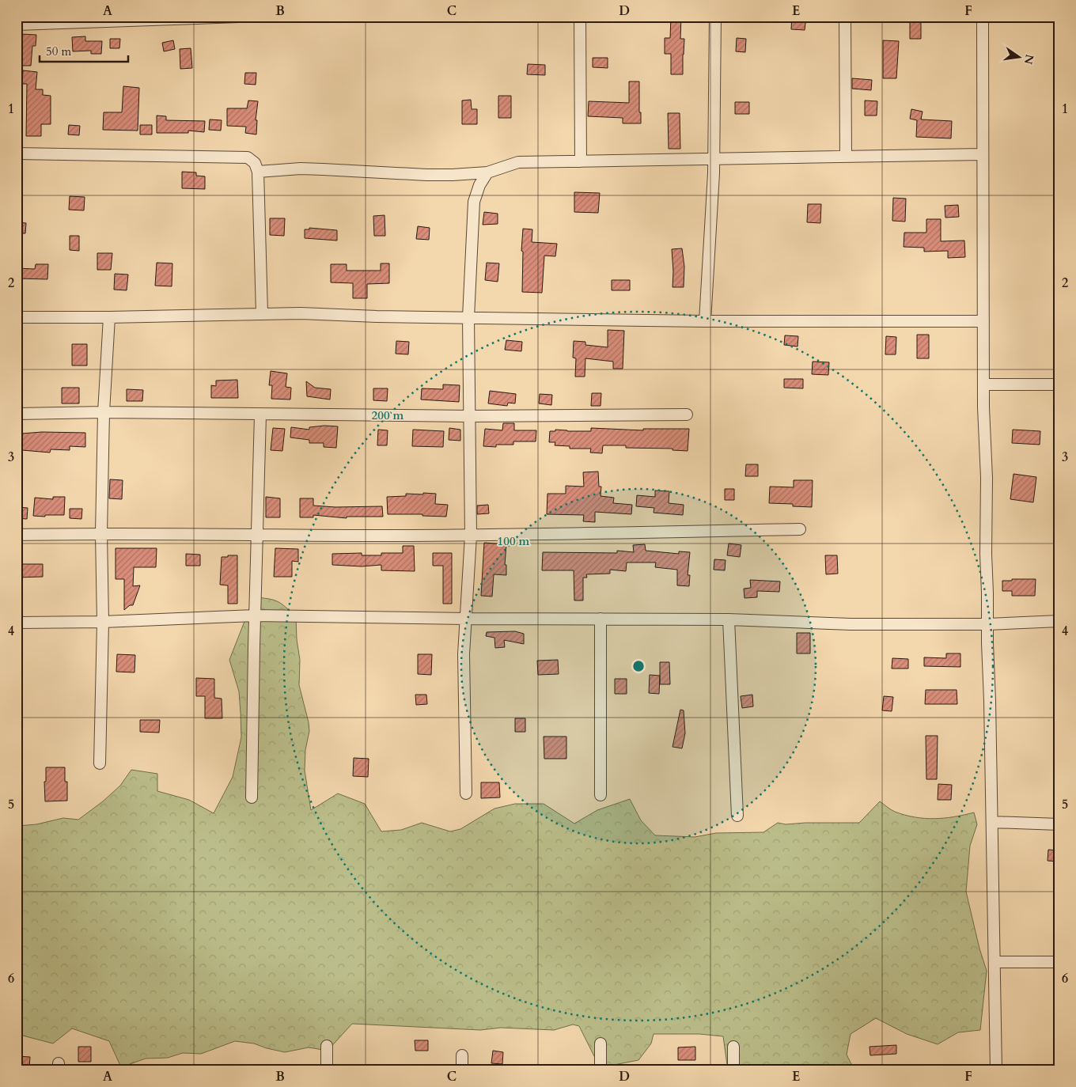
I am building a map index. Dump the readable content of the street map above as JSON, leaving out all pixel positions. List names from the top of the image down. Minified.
{"scale_bar":"50 m","north":"right","grid":{"columns":["A","B","C","D","E","F"],"rows":["1","2","3","4","5","6"]},"rings":["200 m","100 m"]}
